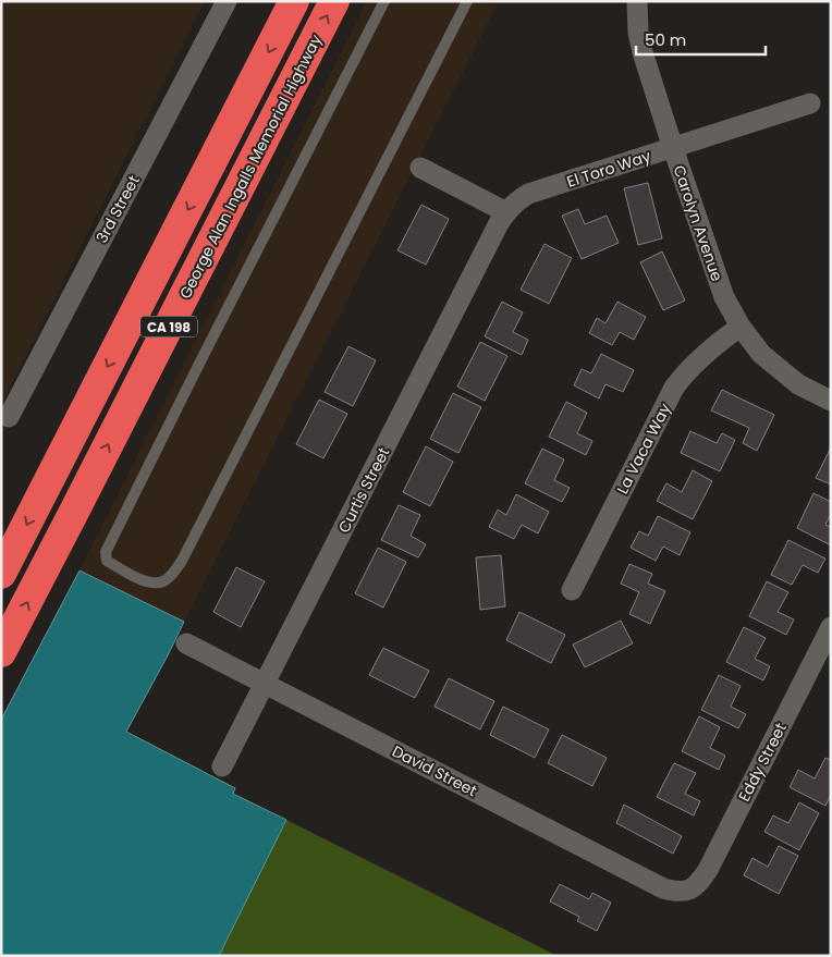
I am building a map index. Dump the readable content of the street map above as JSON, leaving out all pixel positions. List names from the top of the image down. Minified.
{"streets":{"highway":["George Alan Ingalls Memorial Highway","CA 198"],"street":["El Toro Way","3rd Street","Carolyn Avenue","La Vaca Way","Curtis Street","Eddy Street","David Street"]},"crossings":[["El Toro Way","Carolyn Avenue"],["El Toro Way","Curtis Street"],["Carolyn Avenue","La Vaca Way"],["Curtis Street","David Street"],["Eddy Street","David Street"]],"scale_bar":"50 m"}
